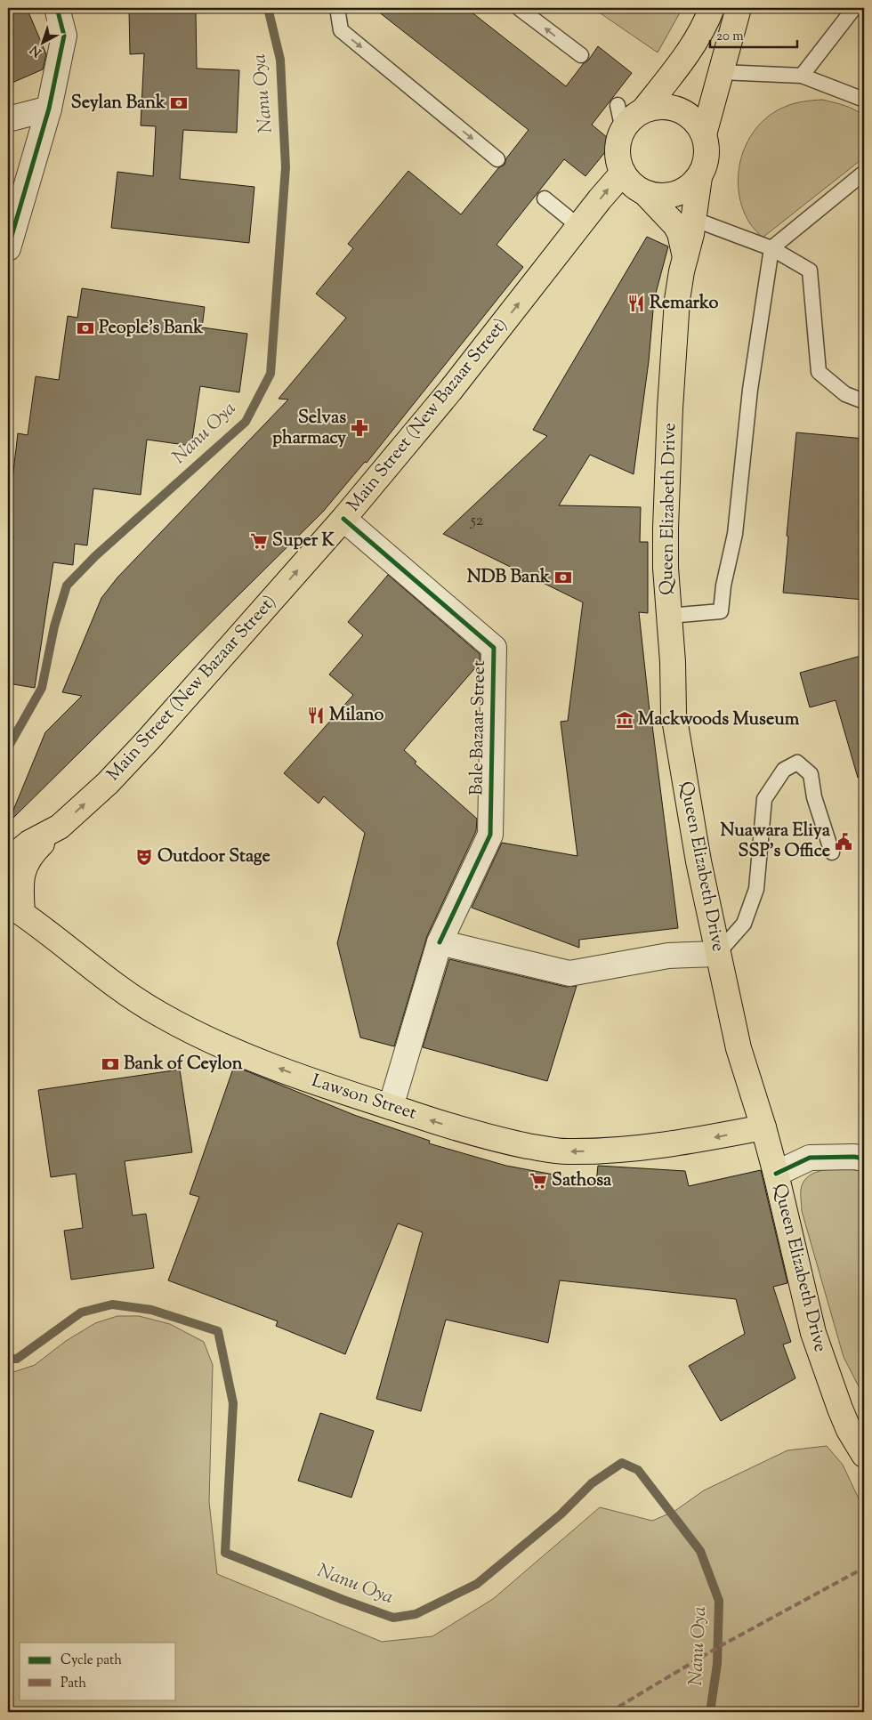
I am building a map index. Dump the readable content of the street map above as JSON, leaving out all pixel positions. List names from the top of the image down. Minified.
{"streets":{"main road":["Main Street (New Bazaar Street)","Queen Elizabeth Drive","Lawson Street"],"street":["Bale Bazaar Street"]},"crossings":[["Main Street (New Bazaar Street)","Queen Elizabeth Drive"],["Main Street (New Bazaar Street)","Bale Bazaar Street"],["Main Street (New Bazaar Street)","Lawson Street"],["Queen Elizabeth Drive","Lawson Street"]],"one_way":["Main Street (New Bazaar Street)","Lawson Street"],"water":["Nanu Oya"],"places":{"bank":["Seylan Bank","People's Bank","NDB Bank","Bank of Ceylon"],"restaurant":["Remarko","Milano"],"pharmacy":["Selvas pharmacy"],"supermarket":["Super K","Sathosa"],"museum":["Mackwoods Museum"],"public building":["Nuawara Eliya SSP's Office"],"theatre":["Outdoor Stage"]},"house_numbers":["52"],"legend":["Cycle path","Path"],"scale_bar":"20 m","north":"bottom left"}
